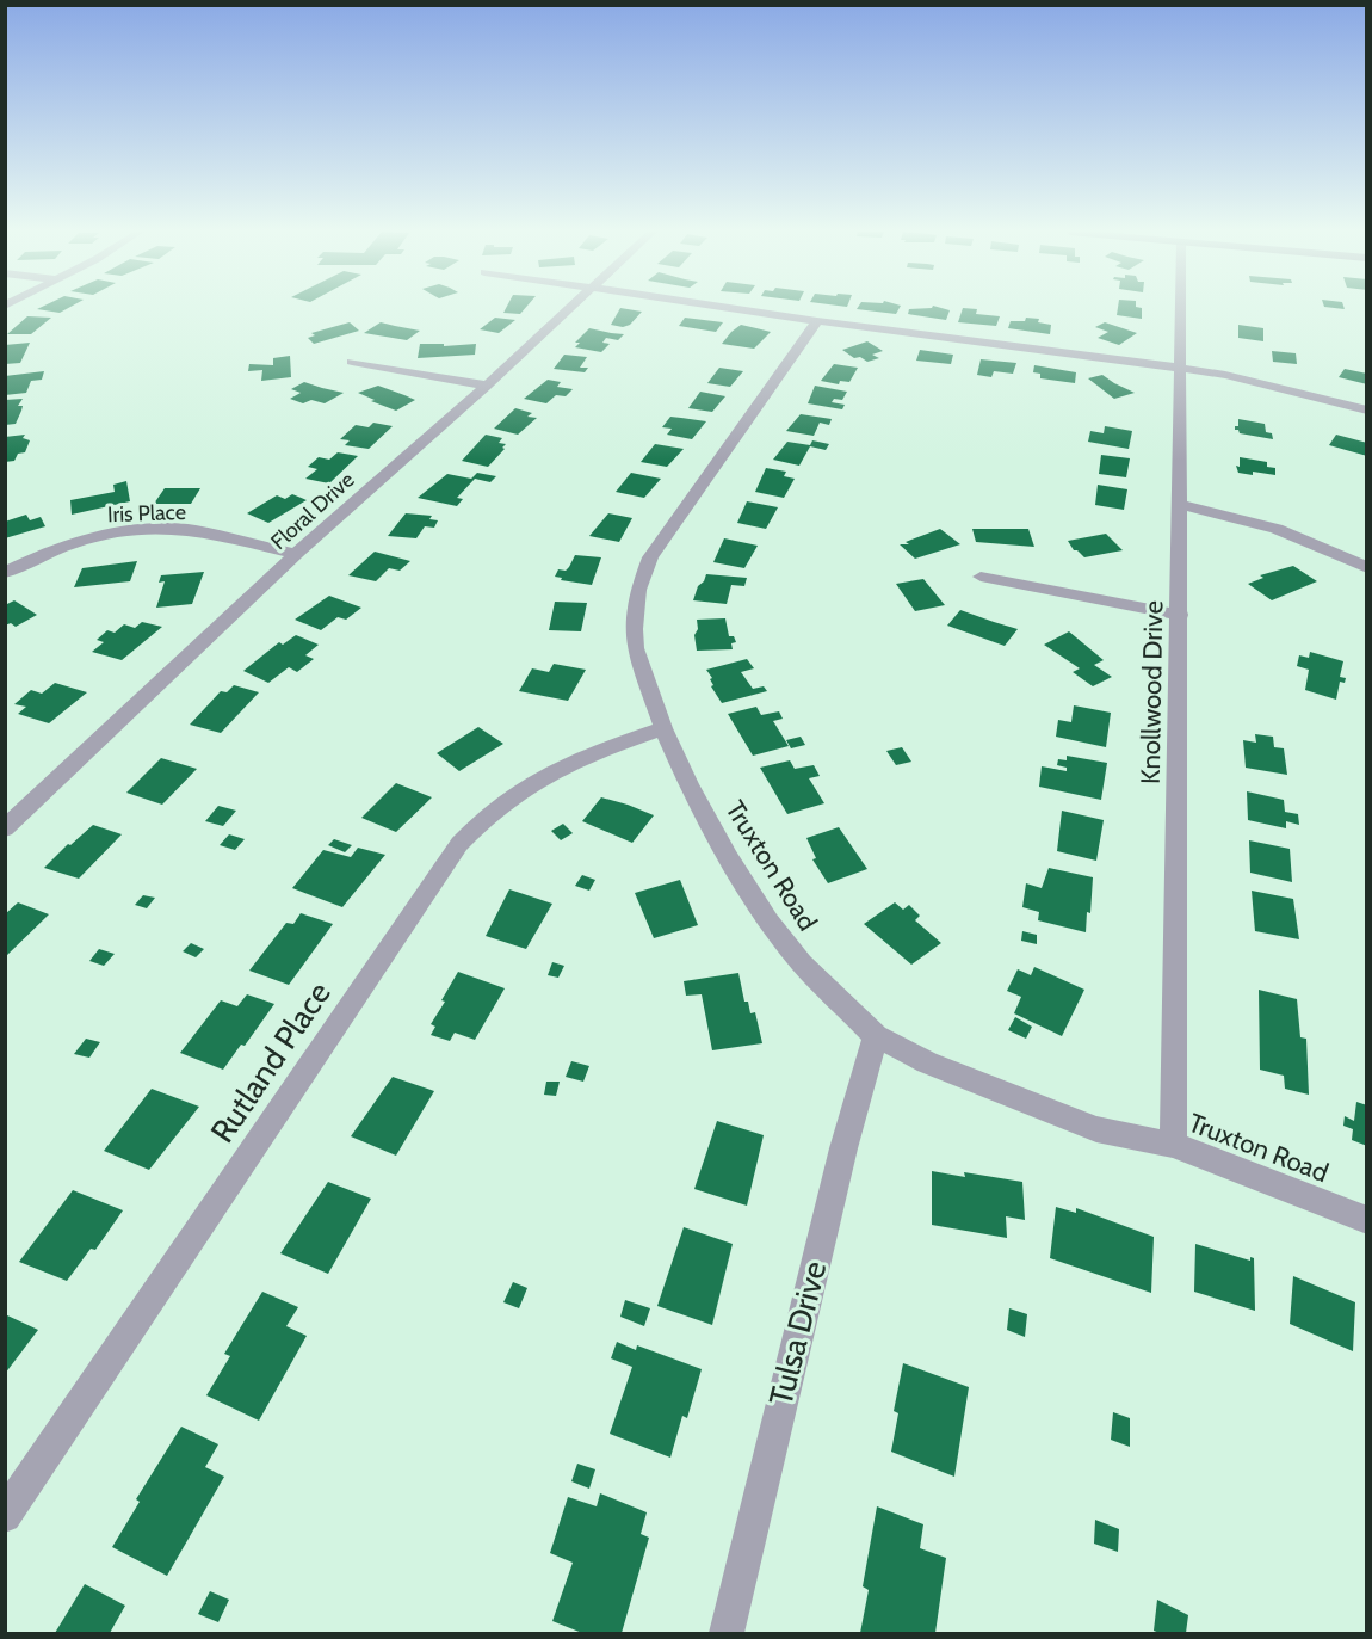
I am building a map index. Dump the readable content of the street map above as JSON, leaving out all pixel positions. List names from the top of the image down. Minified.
{"streets":{"street":["Floral Drive","Iris Place","Knollwood Drive","Truxton Road","Rutland Place","Tulsa Drive"]},"crossings":[["Floral Drive","Iris Place"],["Knollwood Drive","Truxton Road"],["Truxton Road","Rutland Place"],["Truxton Road","Tulsa Drive"]]}
